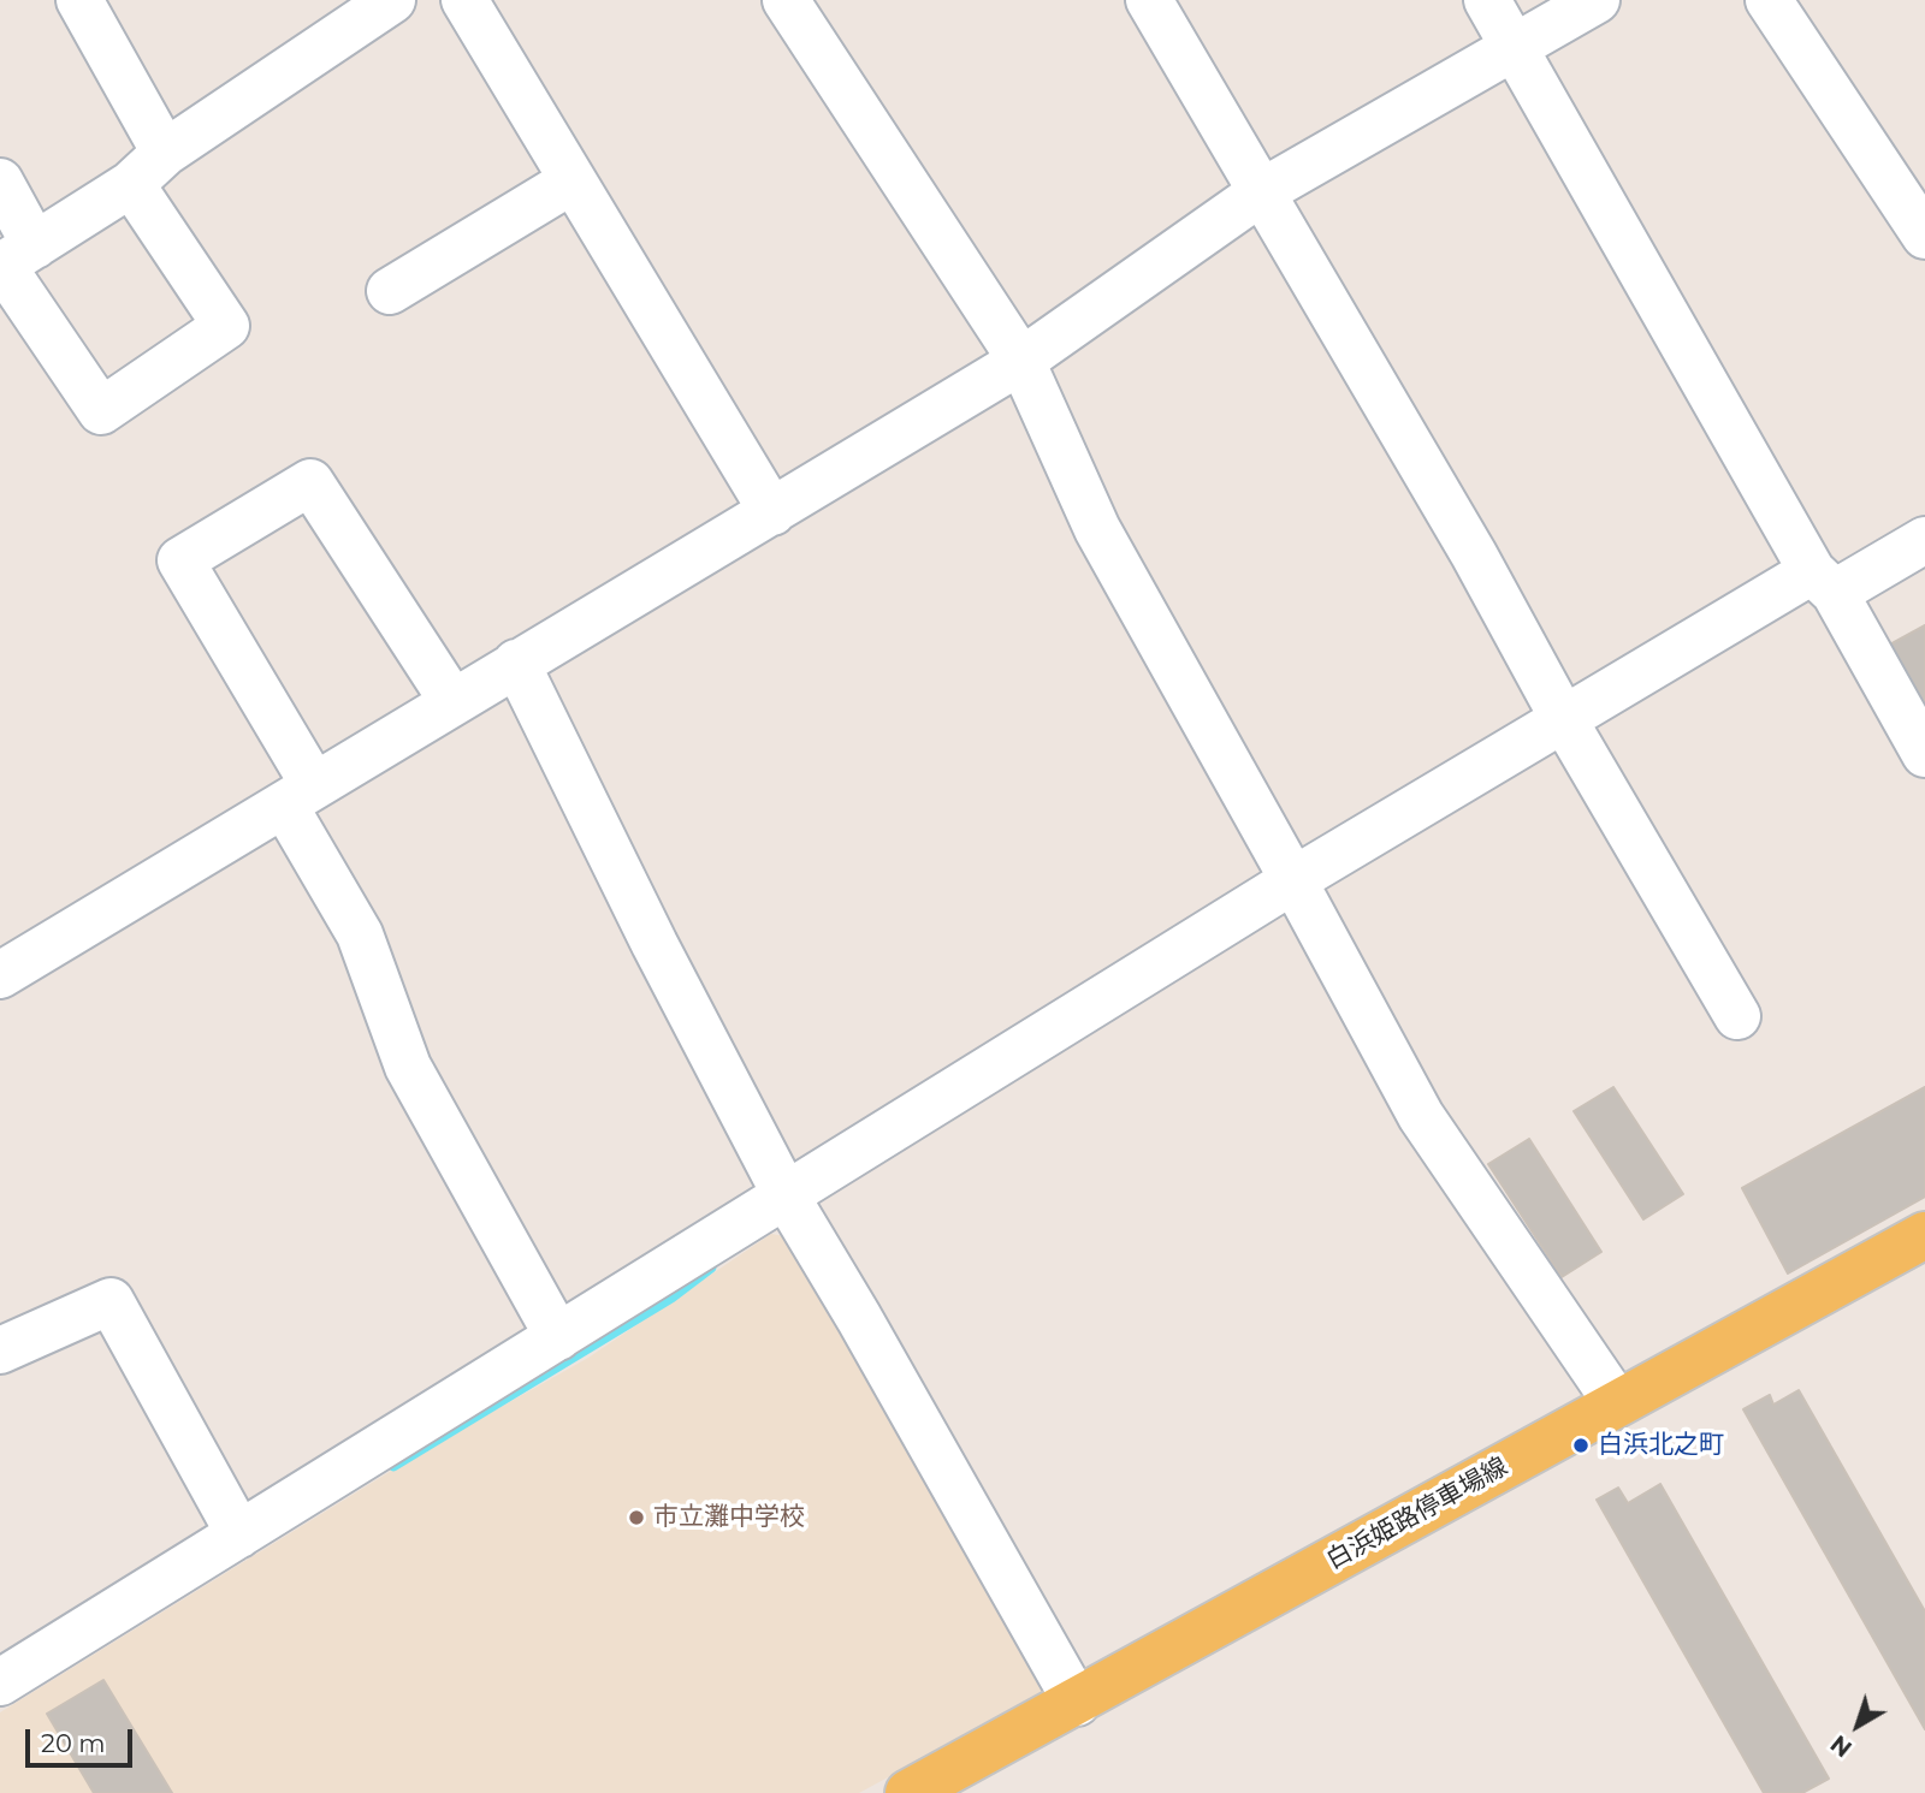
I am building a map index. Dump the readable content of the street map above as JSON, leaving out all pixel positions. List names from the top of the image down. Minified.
{"streets":{"main road":["白浜姫路停車場線"]},"places":["白浜北之町","市立灘中学校"],"scale_bar":"20 m","north":"bottom left"}
